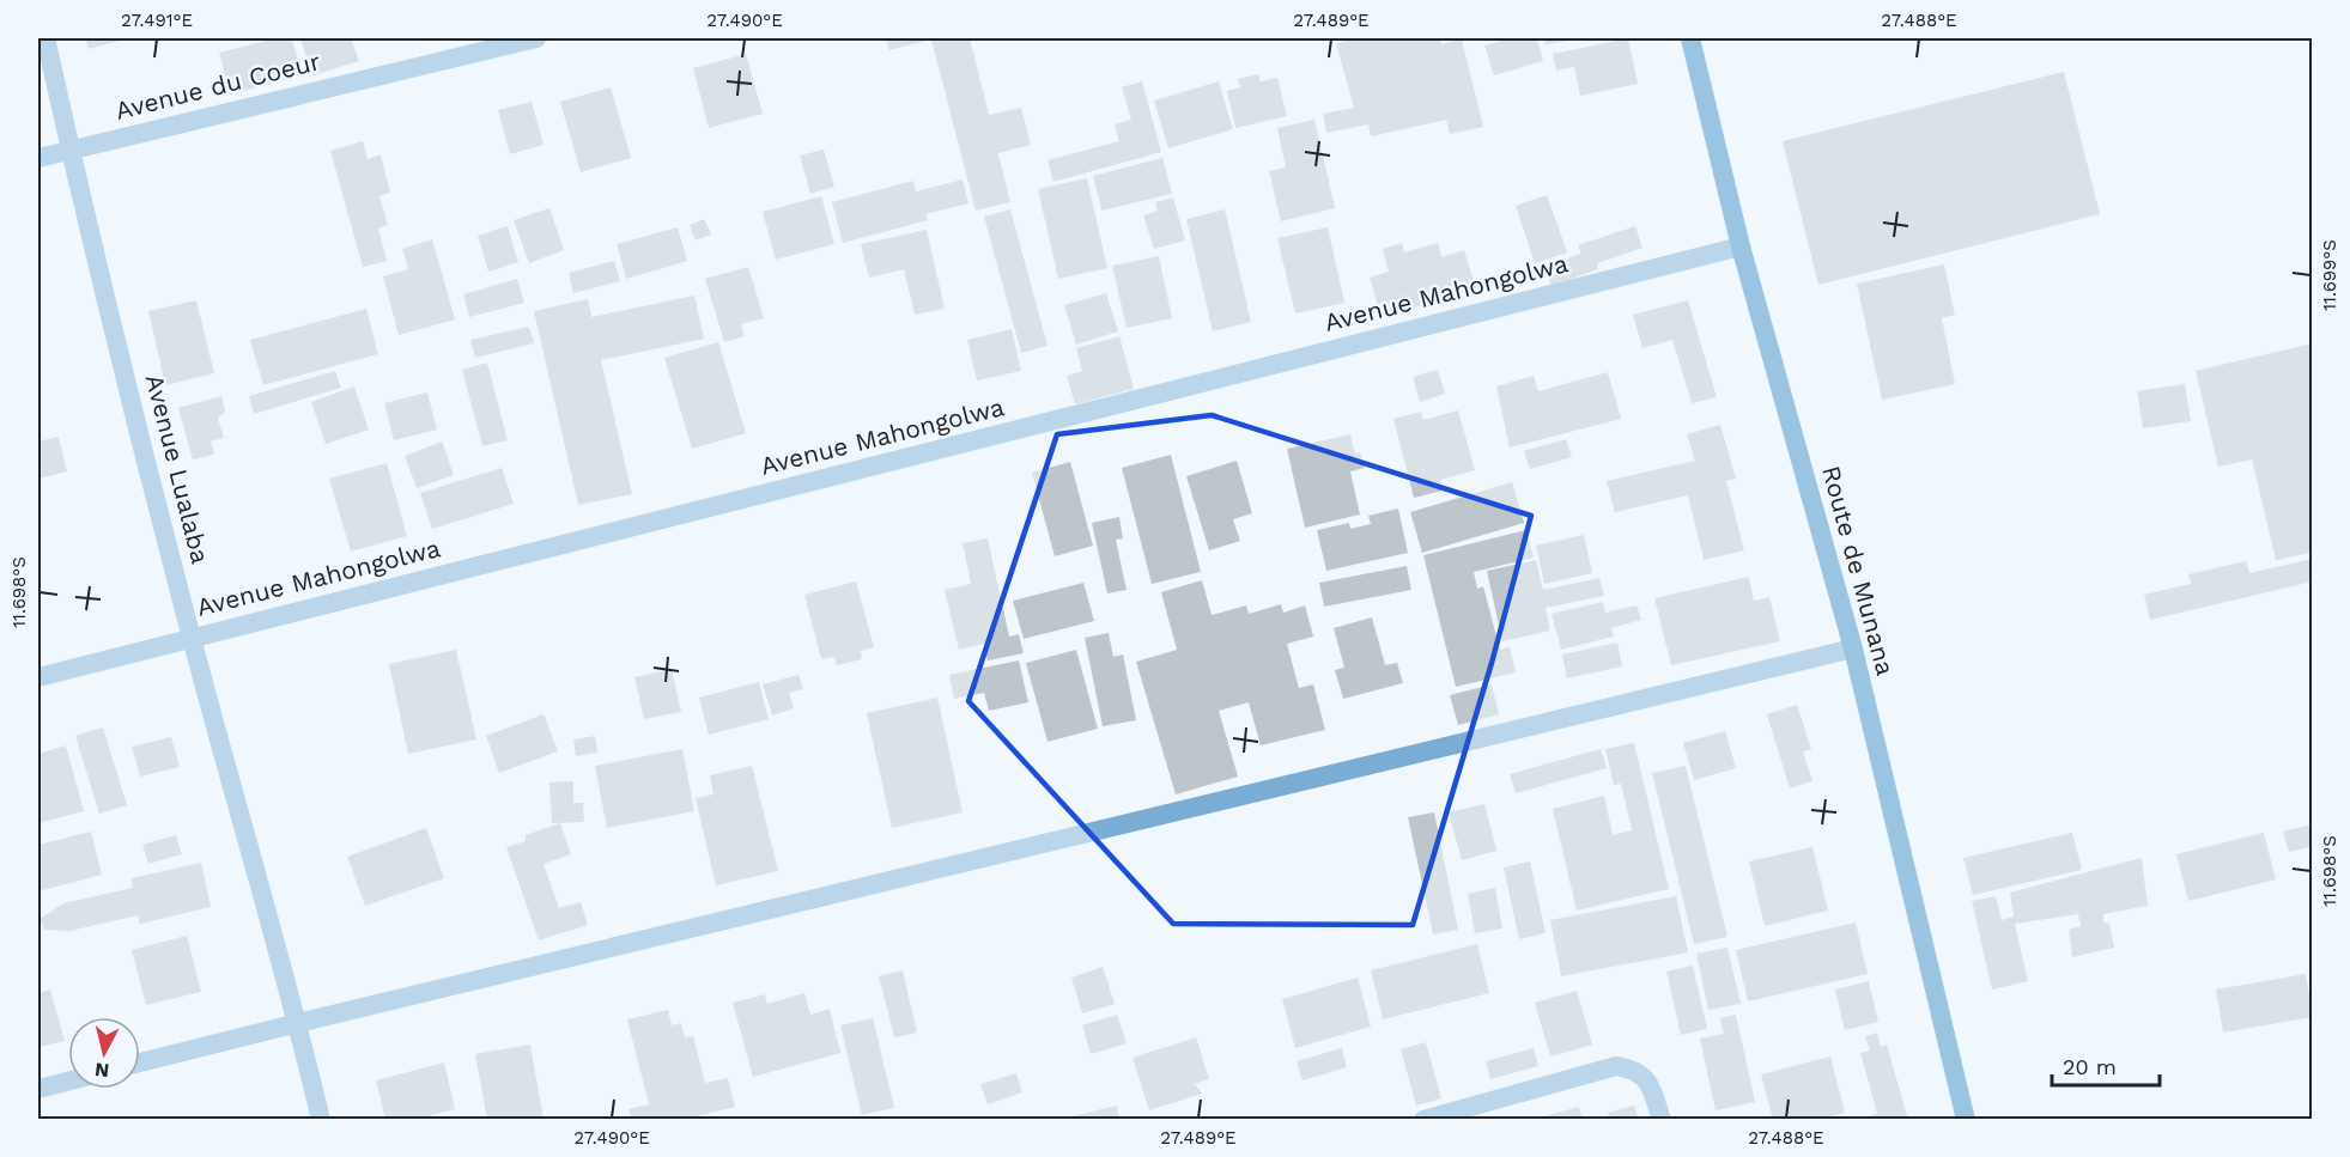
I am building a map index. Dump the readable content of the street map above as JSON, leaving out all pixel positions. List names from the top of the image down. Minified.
{"streets":{"main road":["Route de Munana"],"street":["Avenue du Coeur","Avenue Mahongolwa","Avenue Lualaba"]},"crossings":[["Avenue du Coeur","Avenue Lualaba"],["Avenue Mahongolwa","Avenue Lualaba"],["Avenue Mahongolwa","Route de Munana"]],"scale_bar":"20 m","north":"bottom","coordinates":["27.491°E","27.490°E","27.489°E","27.488°E","11.699°S","11.698°S"]}
